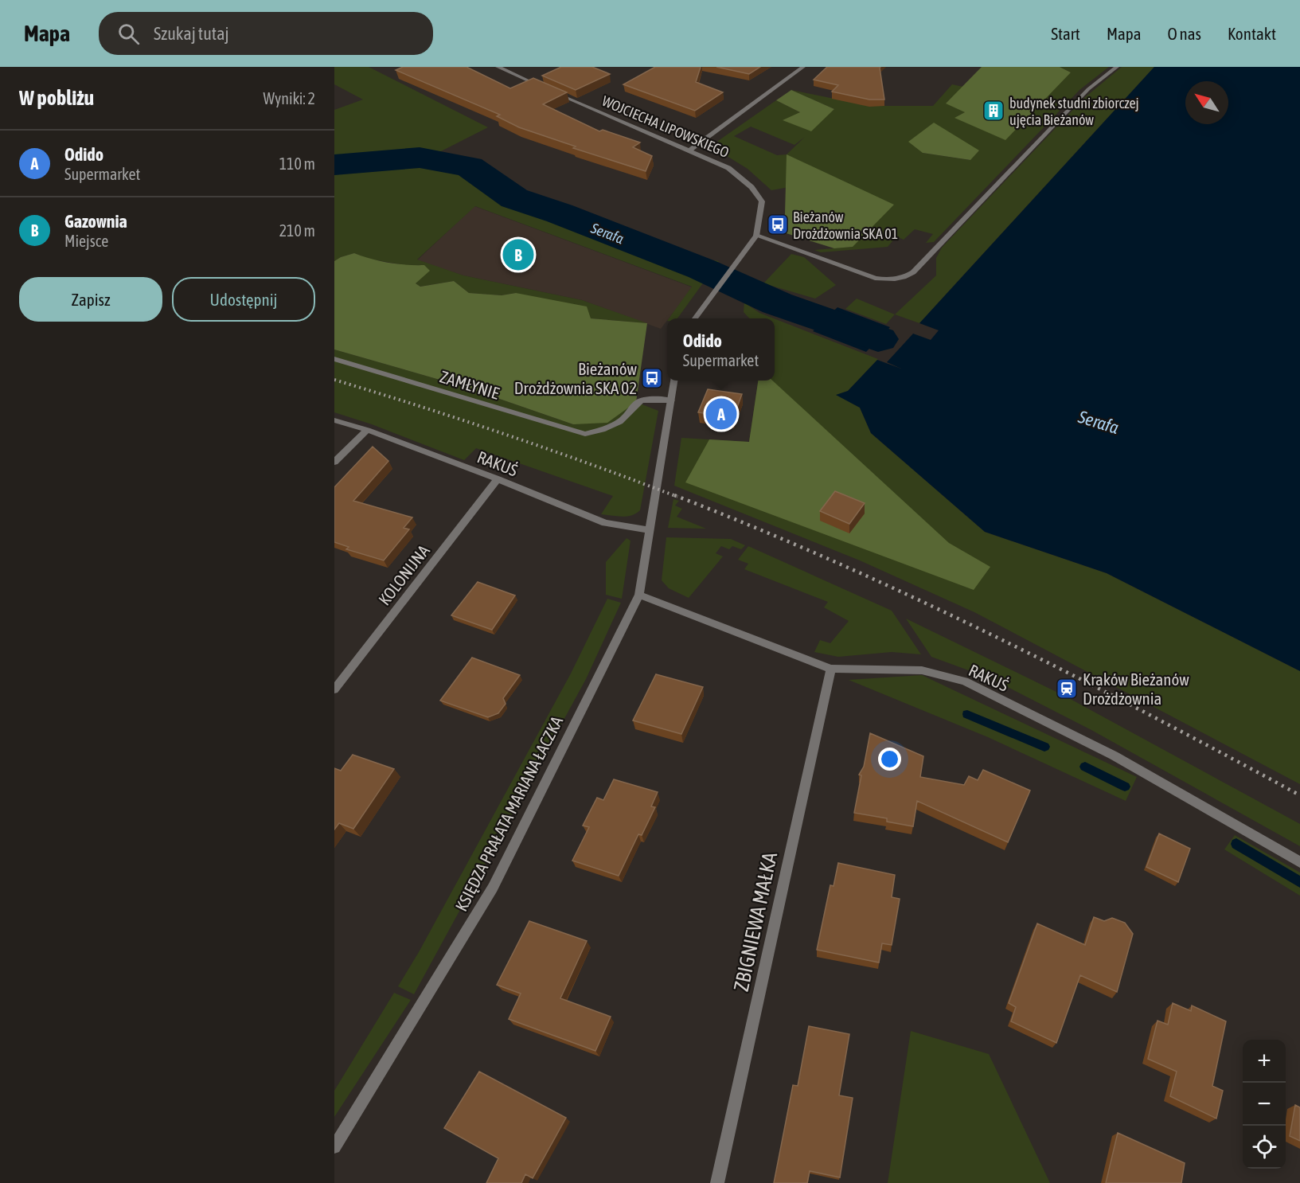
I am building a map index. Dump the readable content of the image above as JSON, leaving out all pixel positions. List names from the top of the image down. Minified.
{"streets":{"street":["WOJCIECHA LIPOWSKIEGO","ZAMŁYNIE","RAKUŚ","KOLONIJNA","KSIĘDZA PRAŁATA MARIANA ŁACZKA","ZBIGNIEWA MAŁKA"]},"crossings":[["RAKUŚ","KOLONIJNA"],["RAKUŚ","KSIĘDZA PRAŁATA MARIANA ŁACZKA"],["RAKUŚ","ZBIGNIEWA MAŁKA"]],"water":["Serafa"],"places":{"building":["budynek studni zbiorczej ujęcia Bieżanów"],"bus stop":["Bieżanów Drożdżownia SKA 01","Bieżanów Drożdżownia SKA 02"],"station":["Kraków Bieżanów Drożdżownia"]},"north":"top left","page":{"header":"Mapa","search":"Szukaj tutaj","nav":["Start","Mapa","O nas","Kontakt"],"heading":["W pobliżu","Wyniki: 2"],"list":[{"mark":"A","name":"Odido","note":"Supermarket","value":"110 m"},{"mark":"B","name":"Gazownia","note":"Miejsce","value":"210 m"}],"pins":["B","A"],"buttons":["Zapisz","Udostępnij"],"popup":["Odido","Supermarket"],"map_buttons":["+","−"]}}
